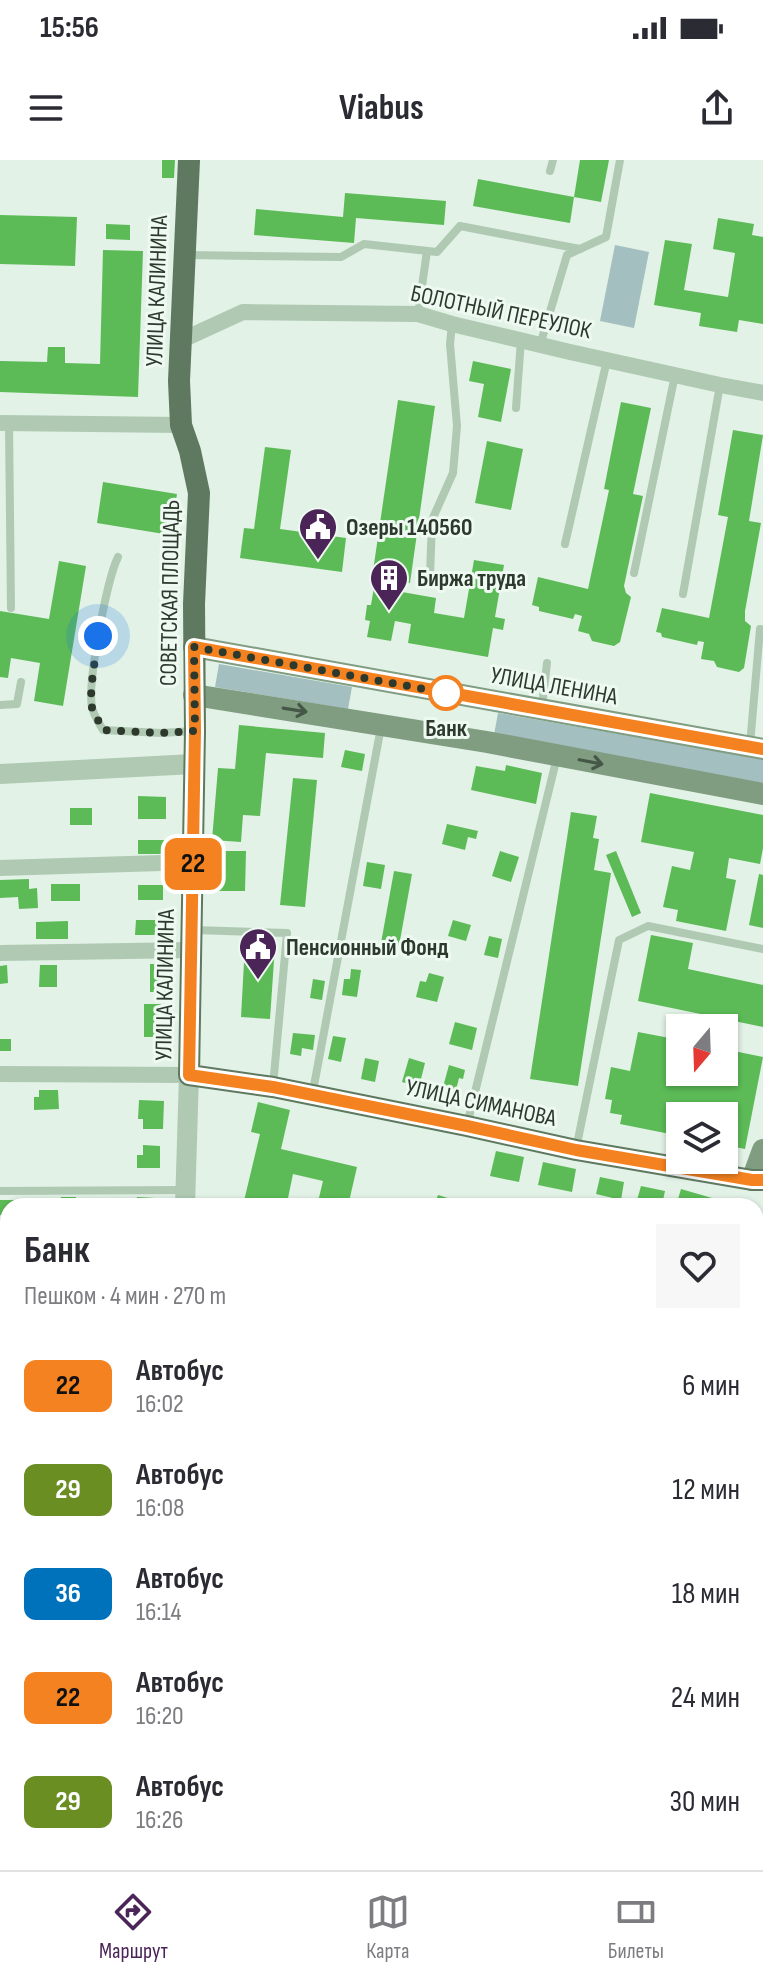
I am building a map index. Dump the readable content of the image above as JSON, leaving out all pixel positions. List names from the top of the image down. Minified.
{"streets":{"main road":["УЛИЦА КАЛИНИНА","СОВЕТСКАЯ ПЛОЩАДЬ","УЛИЦА ЛЕНИНА","УЛИЦА СИМАНОВА"],"street":["БОЛОТНЫЙ ПЕРЕУЛОК"]},"crossings":[["УЛИЦА КАЛИНИНА","БОЛОТНЫЙ ПЕРЕУЛОК"],["УЛИЦА КАЛИНИНА","СОВЕТСКАЯ ПЛОЩАДЬ"],["УЛИЦА КАЛИНИНА","УЛИЦА СИМАНОВА"],["СОВЕТСКАЯ ПЛОЩАДЬ","УЛИЦА ЛЕНИНА"]],"places":{"public building":["Озеры 140560","Пенсионный Фонд"],"building":["Биржа труда"],"other":["Банк"]},"lines":["bus line 22"],"north":"bottom","page":{"status":"15:56","header":"Viabus","on_map":"22","heading":["Банк","Пешком · 4 мин · 270 m"],"list":[{"mark":"22","name":"Автобус","note":"16:02","value":"6 мин"},{"mark":"29","name":"Автобус","note":"16:08","value":"12 мин"},{"mark":"36","name":"Автобус","note":"16:14","value":"18 мин"},{"mark":"22","name":"Автобус","note":"16:20","value":"24 мин"},{"mark":"29","name":"Автобус","note":"16:26","value":"30 мин"}],"tabs":["Маршрут","Карта","Билеты"]}}
